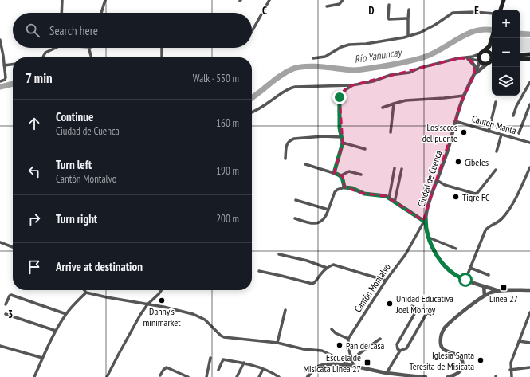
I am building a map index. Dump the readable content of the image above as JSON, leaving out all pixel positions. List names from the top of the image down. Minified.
{"streets":{"street":["Cantón Manta","Ciudad de Cuenca","Cantón Montalvo"]},"crossings":[["Cantón Manta","Ciudad de Cuenca"],["Ciudad de Cuenca","Cantón Montalvo"]],"water":["Río Yanuncay"],"places":{"other":["Los secos del puente","Cibeles","Tigre FC","Danny's minimarket","Unidad Educativa Joel Monroy","Pan de casa","Iglesia Santa Teresita de Misicata"],"transit":["Linea 27","Escuela de Misicata Linea 27"]},"page":{"map_buttons":["+","−"],"search":"Search here","heading":["7 min","Walk · 550 m"],"list":[["Continue","Ciudad de Cuenca","160 m"],["Turn left","Cantón Montalvo","190 m"],["Turn right","200 m"],"Arrive at destination"]},"grid":{"columns":["C","D","E"],"rows":["3"]}}
